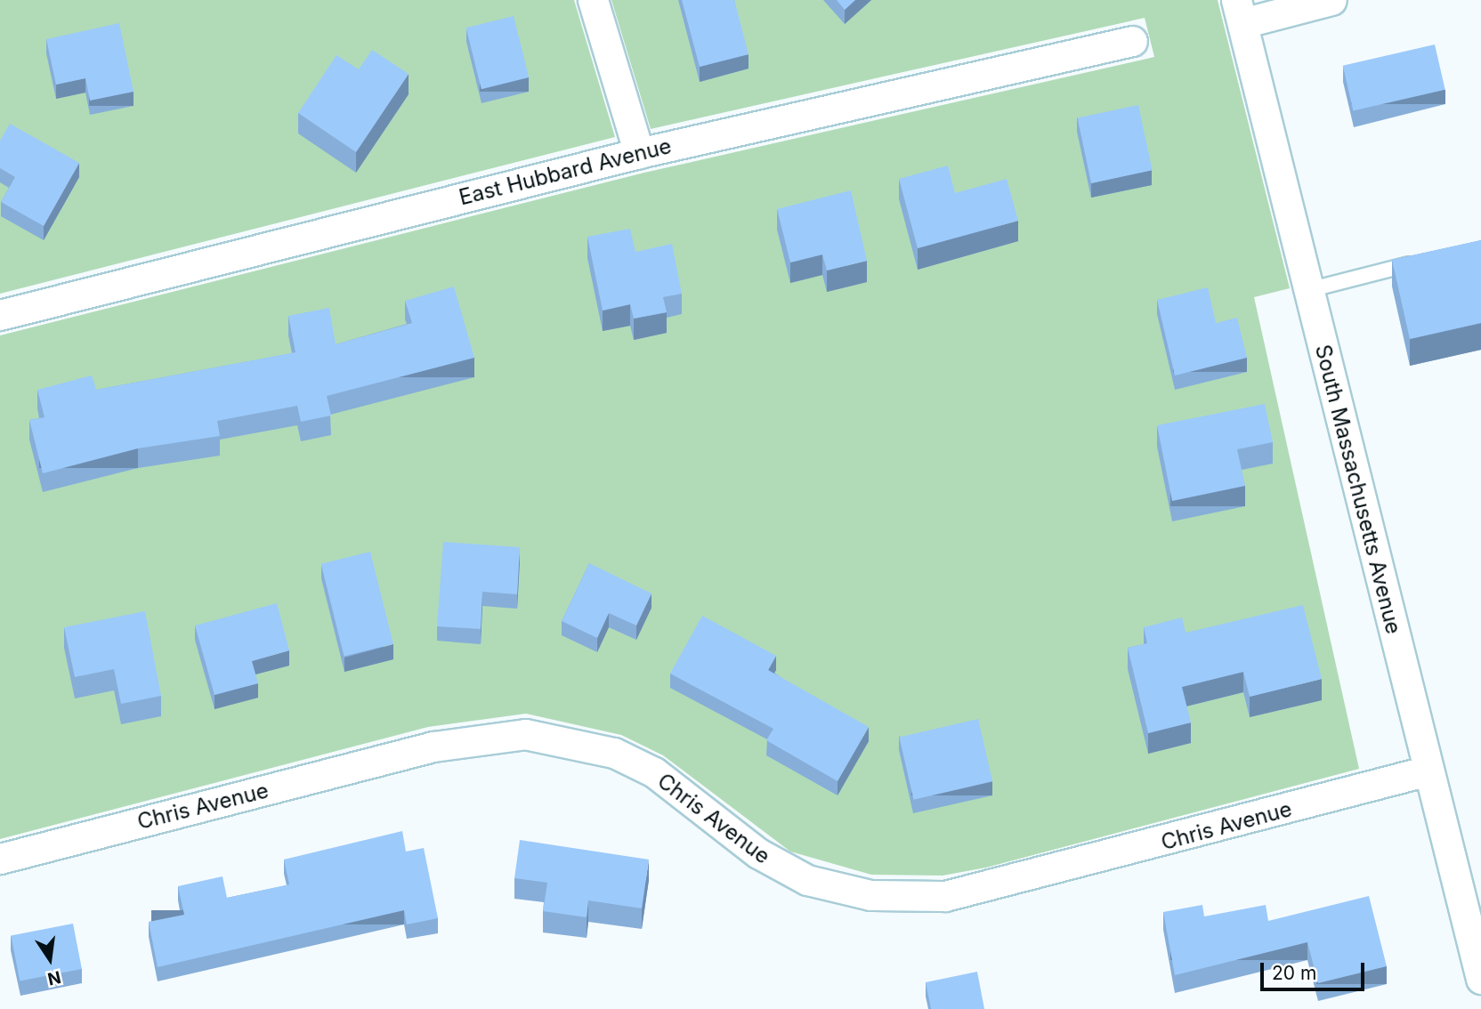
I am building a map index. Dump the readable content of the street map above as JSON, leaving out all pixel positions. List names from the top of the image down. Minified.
{"streets":{"street":["East Hubbard Avenue","South Massachusetts Avenue","Chris Avenue"]},"crossings":[["South Massachusetts Avenue","Chris Avenue"]],"scale_bar":"20 m","north":"bottom"}
